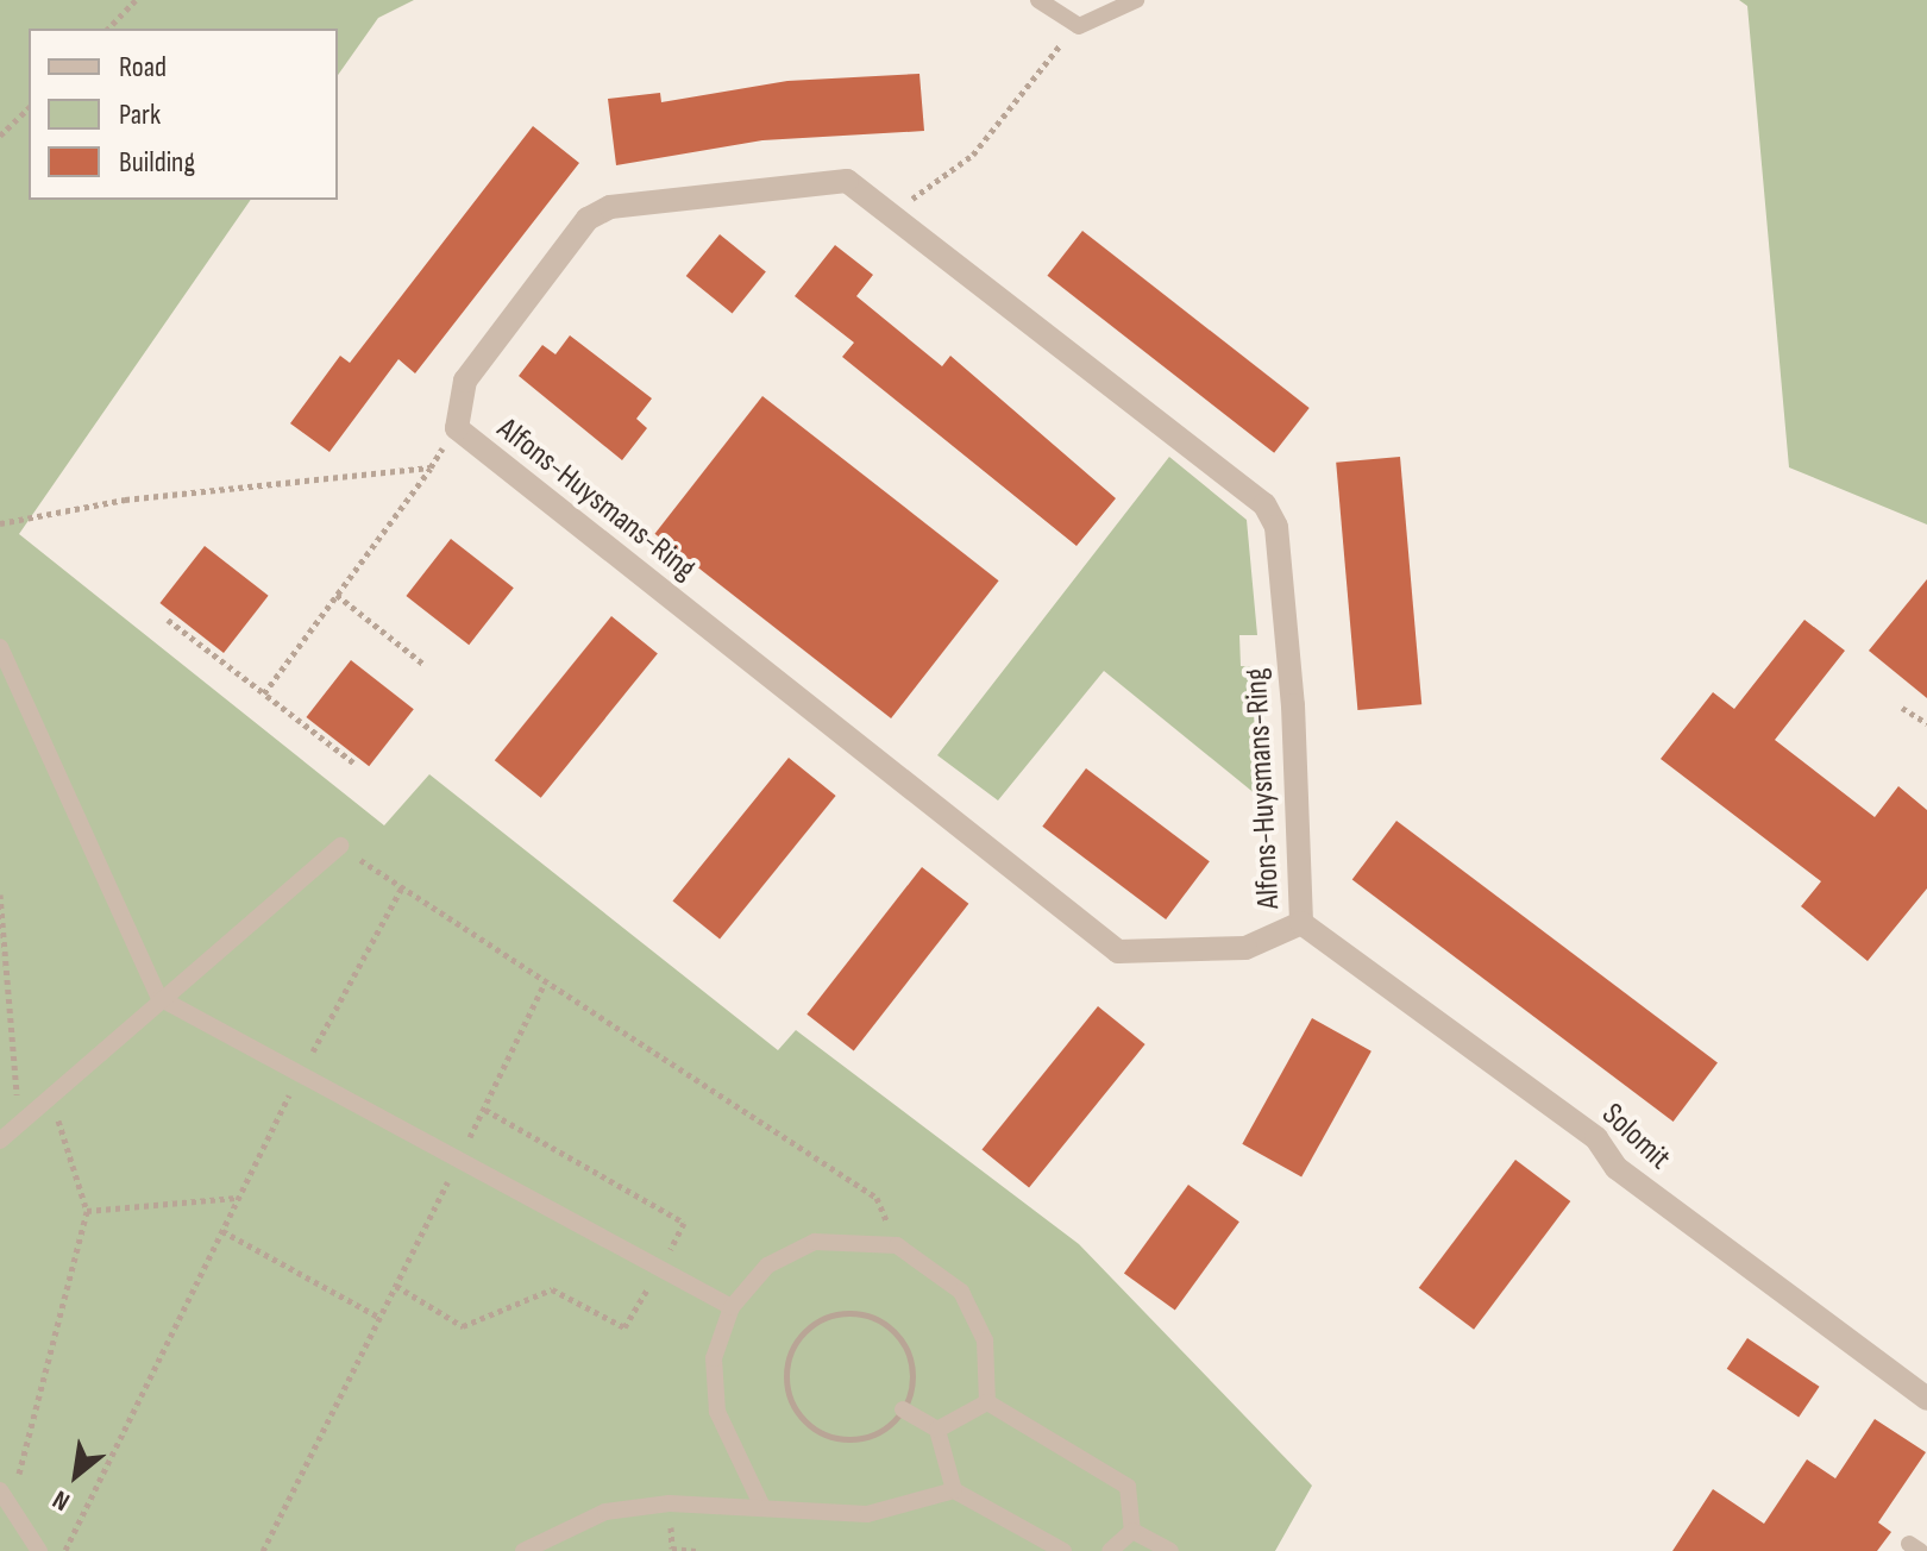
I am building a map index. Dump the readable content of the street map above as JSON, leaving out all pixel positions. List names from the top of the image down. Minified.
{"streets":{"street":["Alfons-Huysmans-Ring","Solomit"]},"crossings":[["Alfons-Huysmans-Ring","Solomit"]],"legend":["Road","Park","Building"],"north":"bottom left"}
